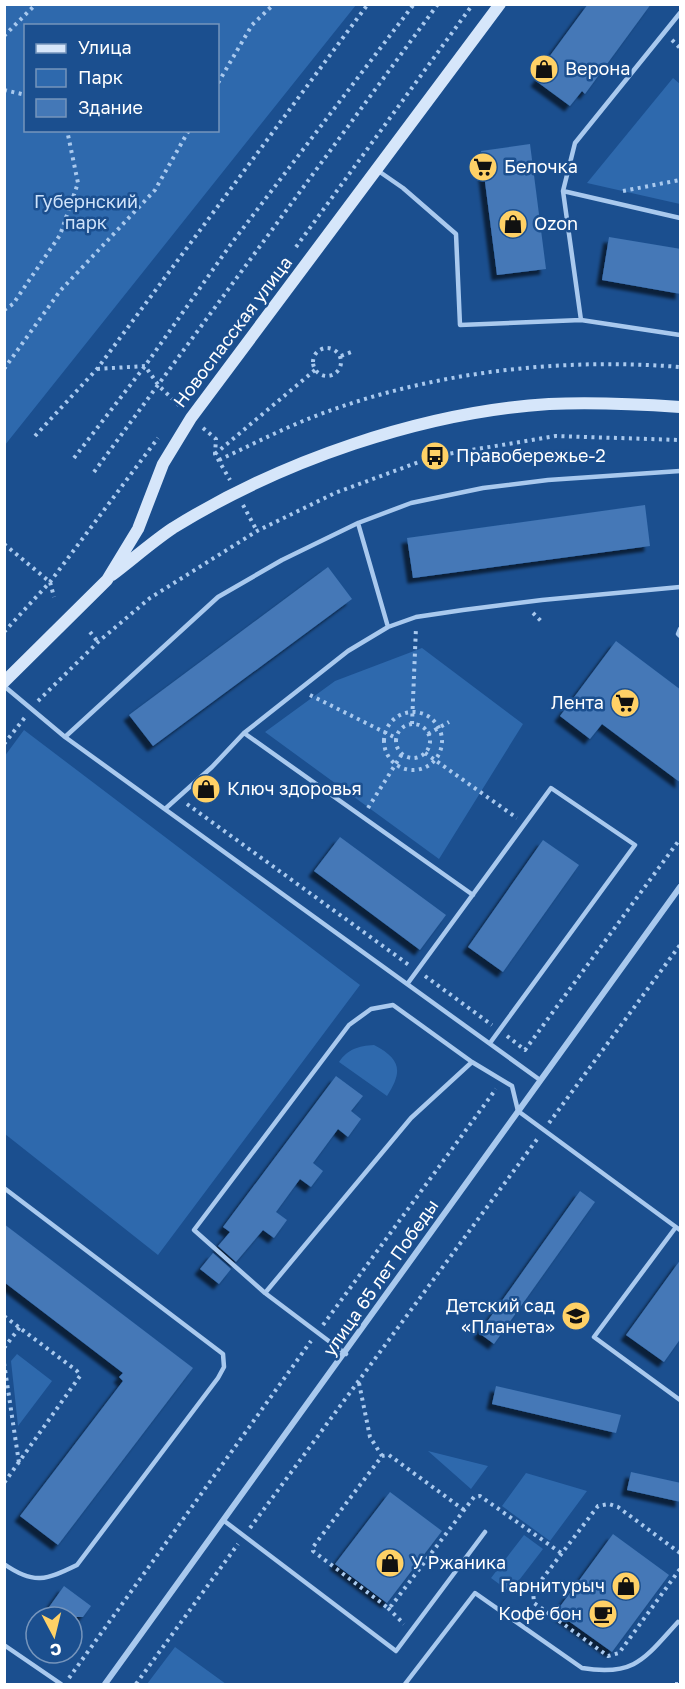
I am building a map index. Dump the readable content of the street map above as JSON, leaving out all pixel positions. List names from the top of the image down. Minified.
{"streets":{"street":["Новоспасская улица","улица 65 лет Победы"]},"parks":["Губернский парк"],"places":{"shop":["Верона","Ozon","Ключ здоровья","У Ржаника","Гарнитурыч"],"supermarket":["Белочка","Лента"],"bus stop":["Правобережье-2"],"school or university":["Детский сад «Планета»"],"cafe":["Кофе бон"]},"legend":["Улица","Парк","Здание"],"north":"bottom"}
